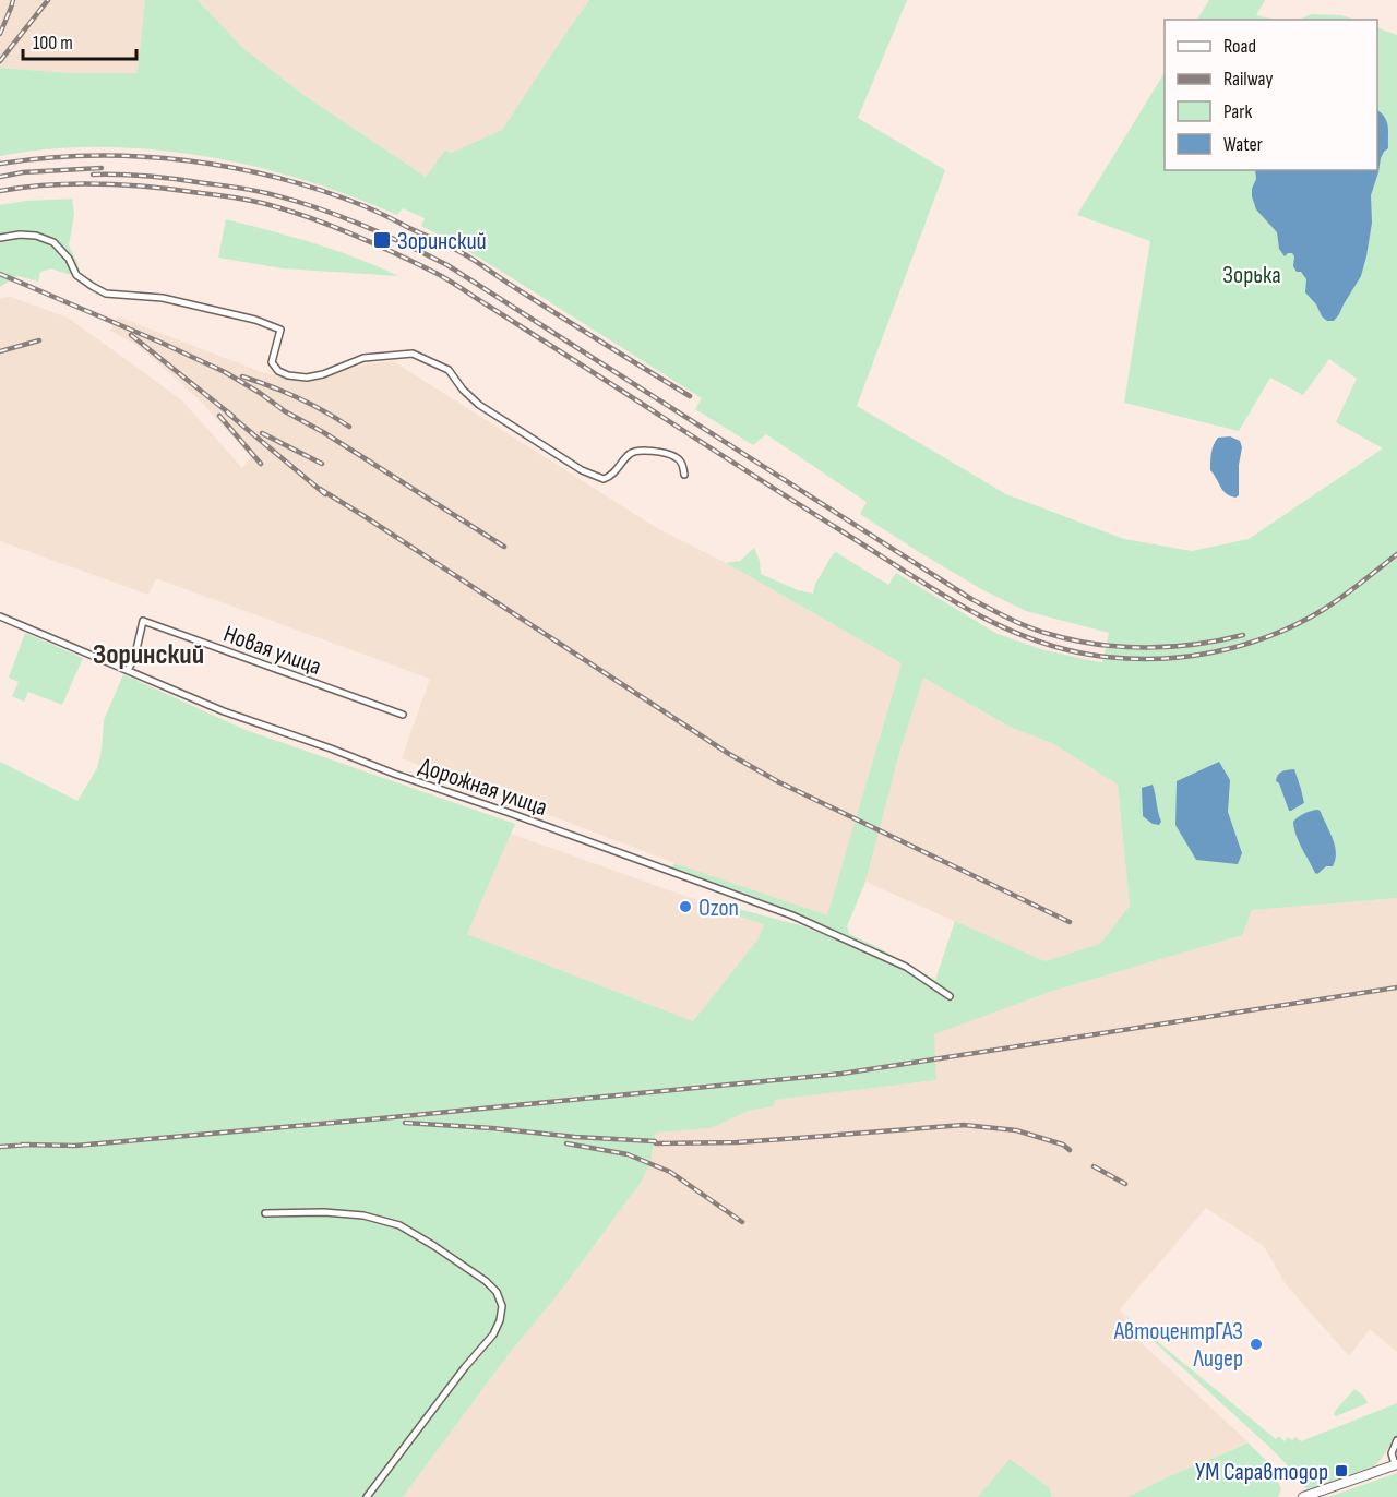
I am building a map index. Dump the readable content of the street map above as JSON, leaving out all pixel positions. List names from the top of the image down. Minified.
{"streets":{"street":["Новая улица","Дорожная улица"]},"crossings":[["Новая улица","Дорожная улица"]],"districts":["Зоринский"],"parks":["Зорька"],"places":{"transit":["Зоринский","УМ Саравтодор"],"other":["Ozon","АвтоцентрГАЗ Лидер"]},"legend":["Road","Railway","Park","Water"],"scale_bar":"100 m"}
